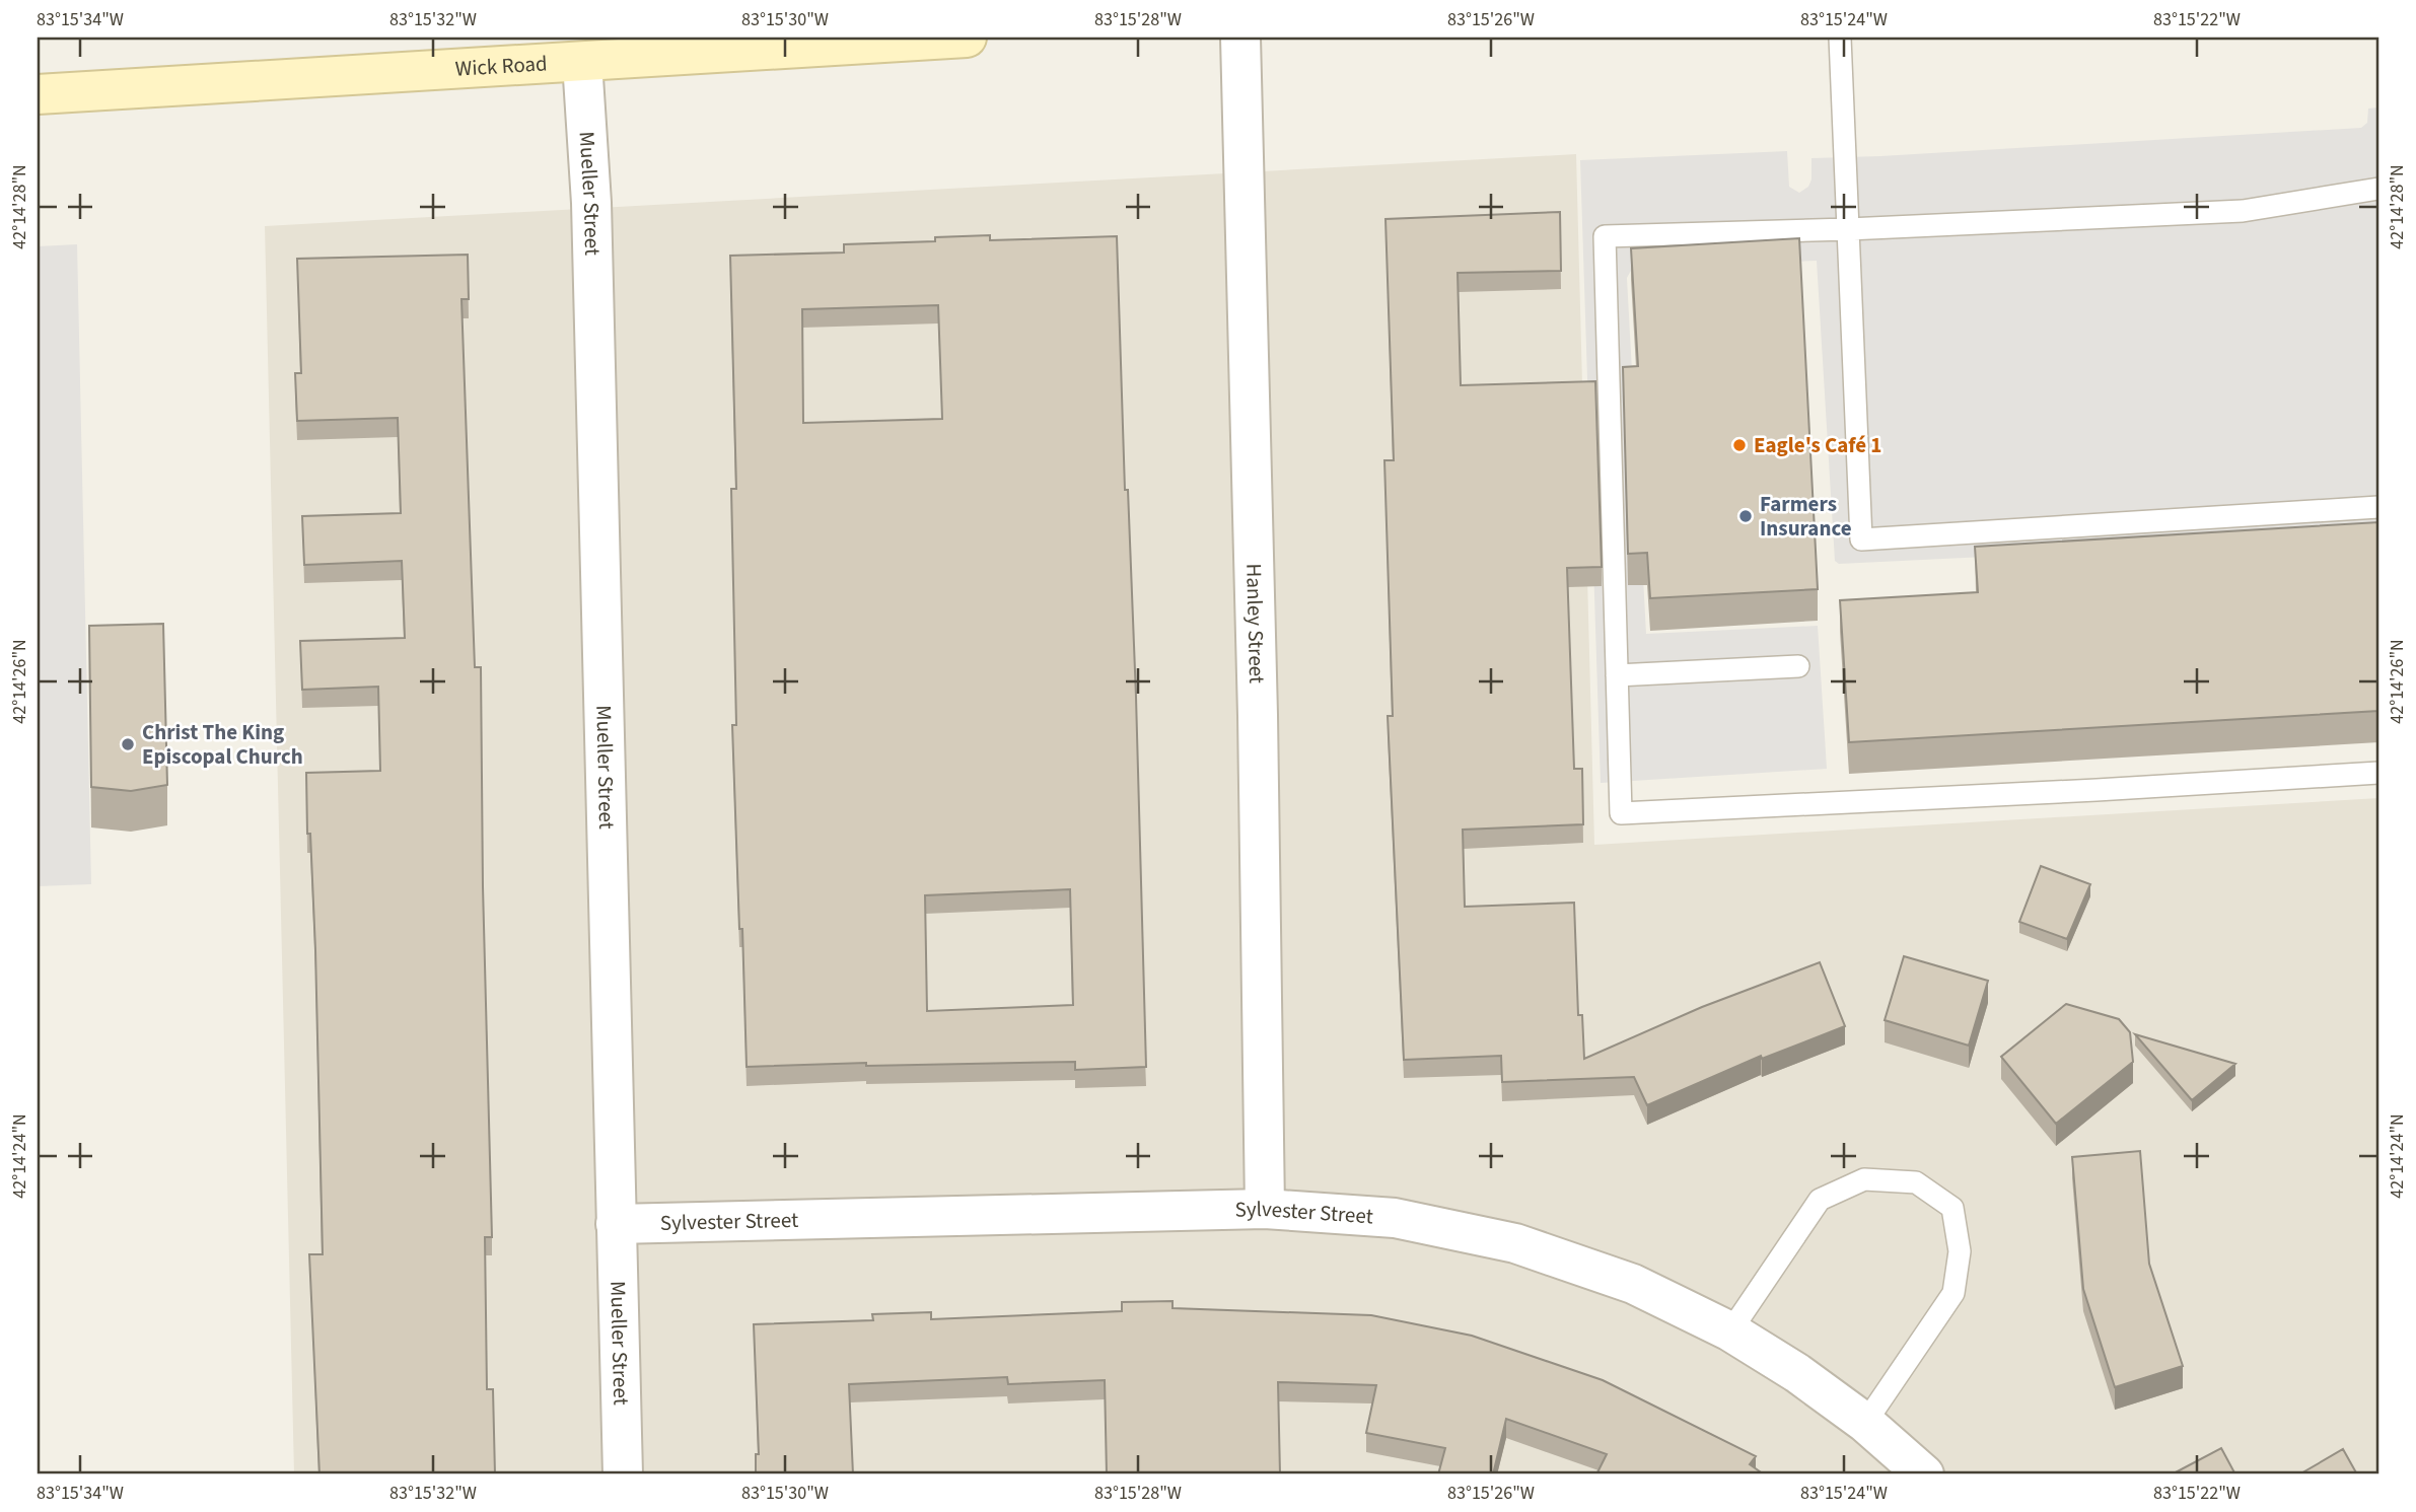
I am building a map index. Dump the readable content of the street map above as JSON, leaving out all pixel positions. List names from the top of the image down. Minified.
{"streets":{"street":["Wick Road","Mueller Street","Hanley Street","Sylvester Street"]},"crossings":[["Wick Road","Mueller Street"],["Mueller Street","Sylvester Street"],["Hanley Street","Sylvester Street"]],"places":["Eagle's Café 1","Farmers Insurance","Christ The King Episcopal Church"],"coordinates":["83°15'34\"W","83°15'32\"W","83°15'30\"W","83°15'28\"W","83°15'26\"W","83°15'24\"W","83°15'22\"W","42°14'28\"N","42°14'26\"N","42°14'24\"N"]}
